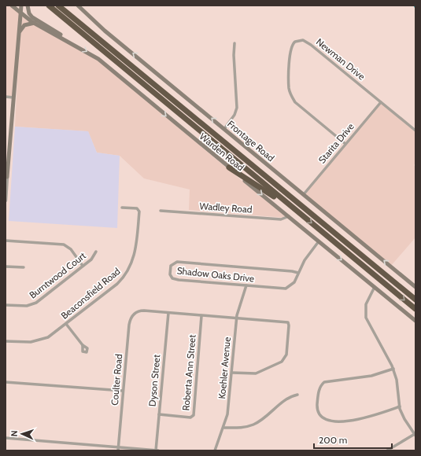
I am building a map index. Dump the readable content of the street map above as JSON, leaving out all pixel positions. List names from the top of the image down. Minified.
{"streets":{"main road":["Frontage Road","Warden Road"],"street":["Newman Drive","Starita Drive","Wadley Road","Shadow Oaks Drive","Burntwood Court","Beaconsfield Road","Koehler Avenue","Roberta Ann Street","Coulter Road","Dyson Street"]},"crossings":[["Newman Drive","Starita Drive"],["Frontage Road","Starita Drive"],["Warden Road","Wadley Road"],["Warden Road","Shadow Oaks Drive"],["Shadow Oaks Drive","Koehler Avenue"],["Roberta Ann Street","Dyson Street"],["Coulter Road","Dyson Street"]],"one_way":["Frontage Road","Warden Road"],"scale_bar":"200 m","north":"left"}
